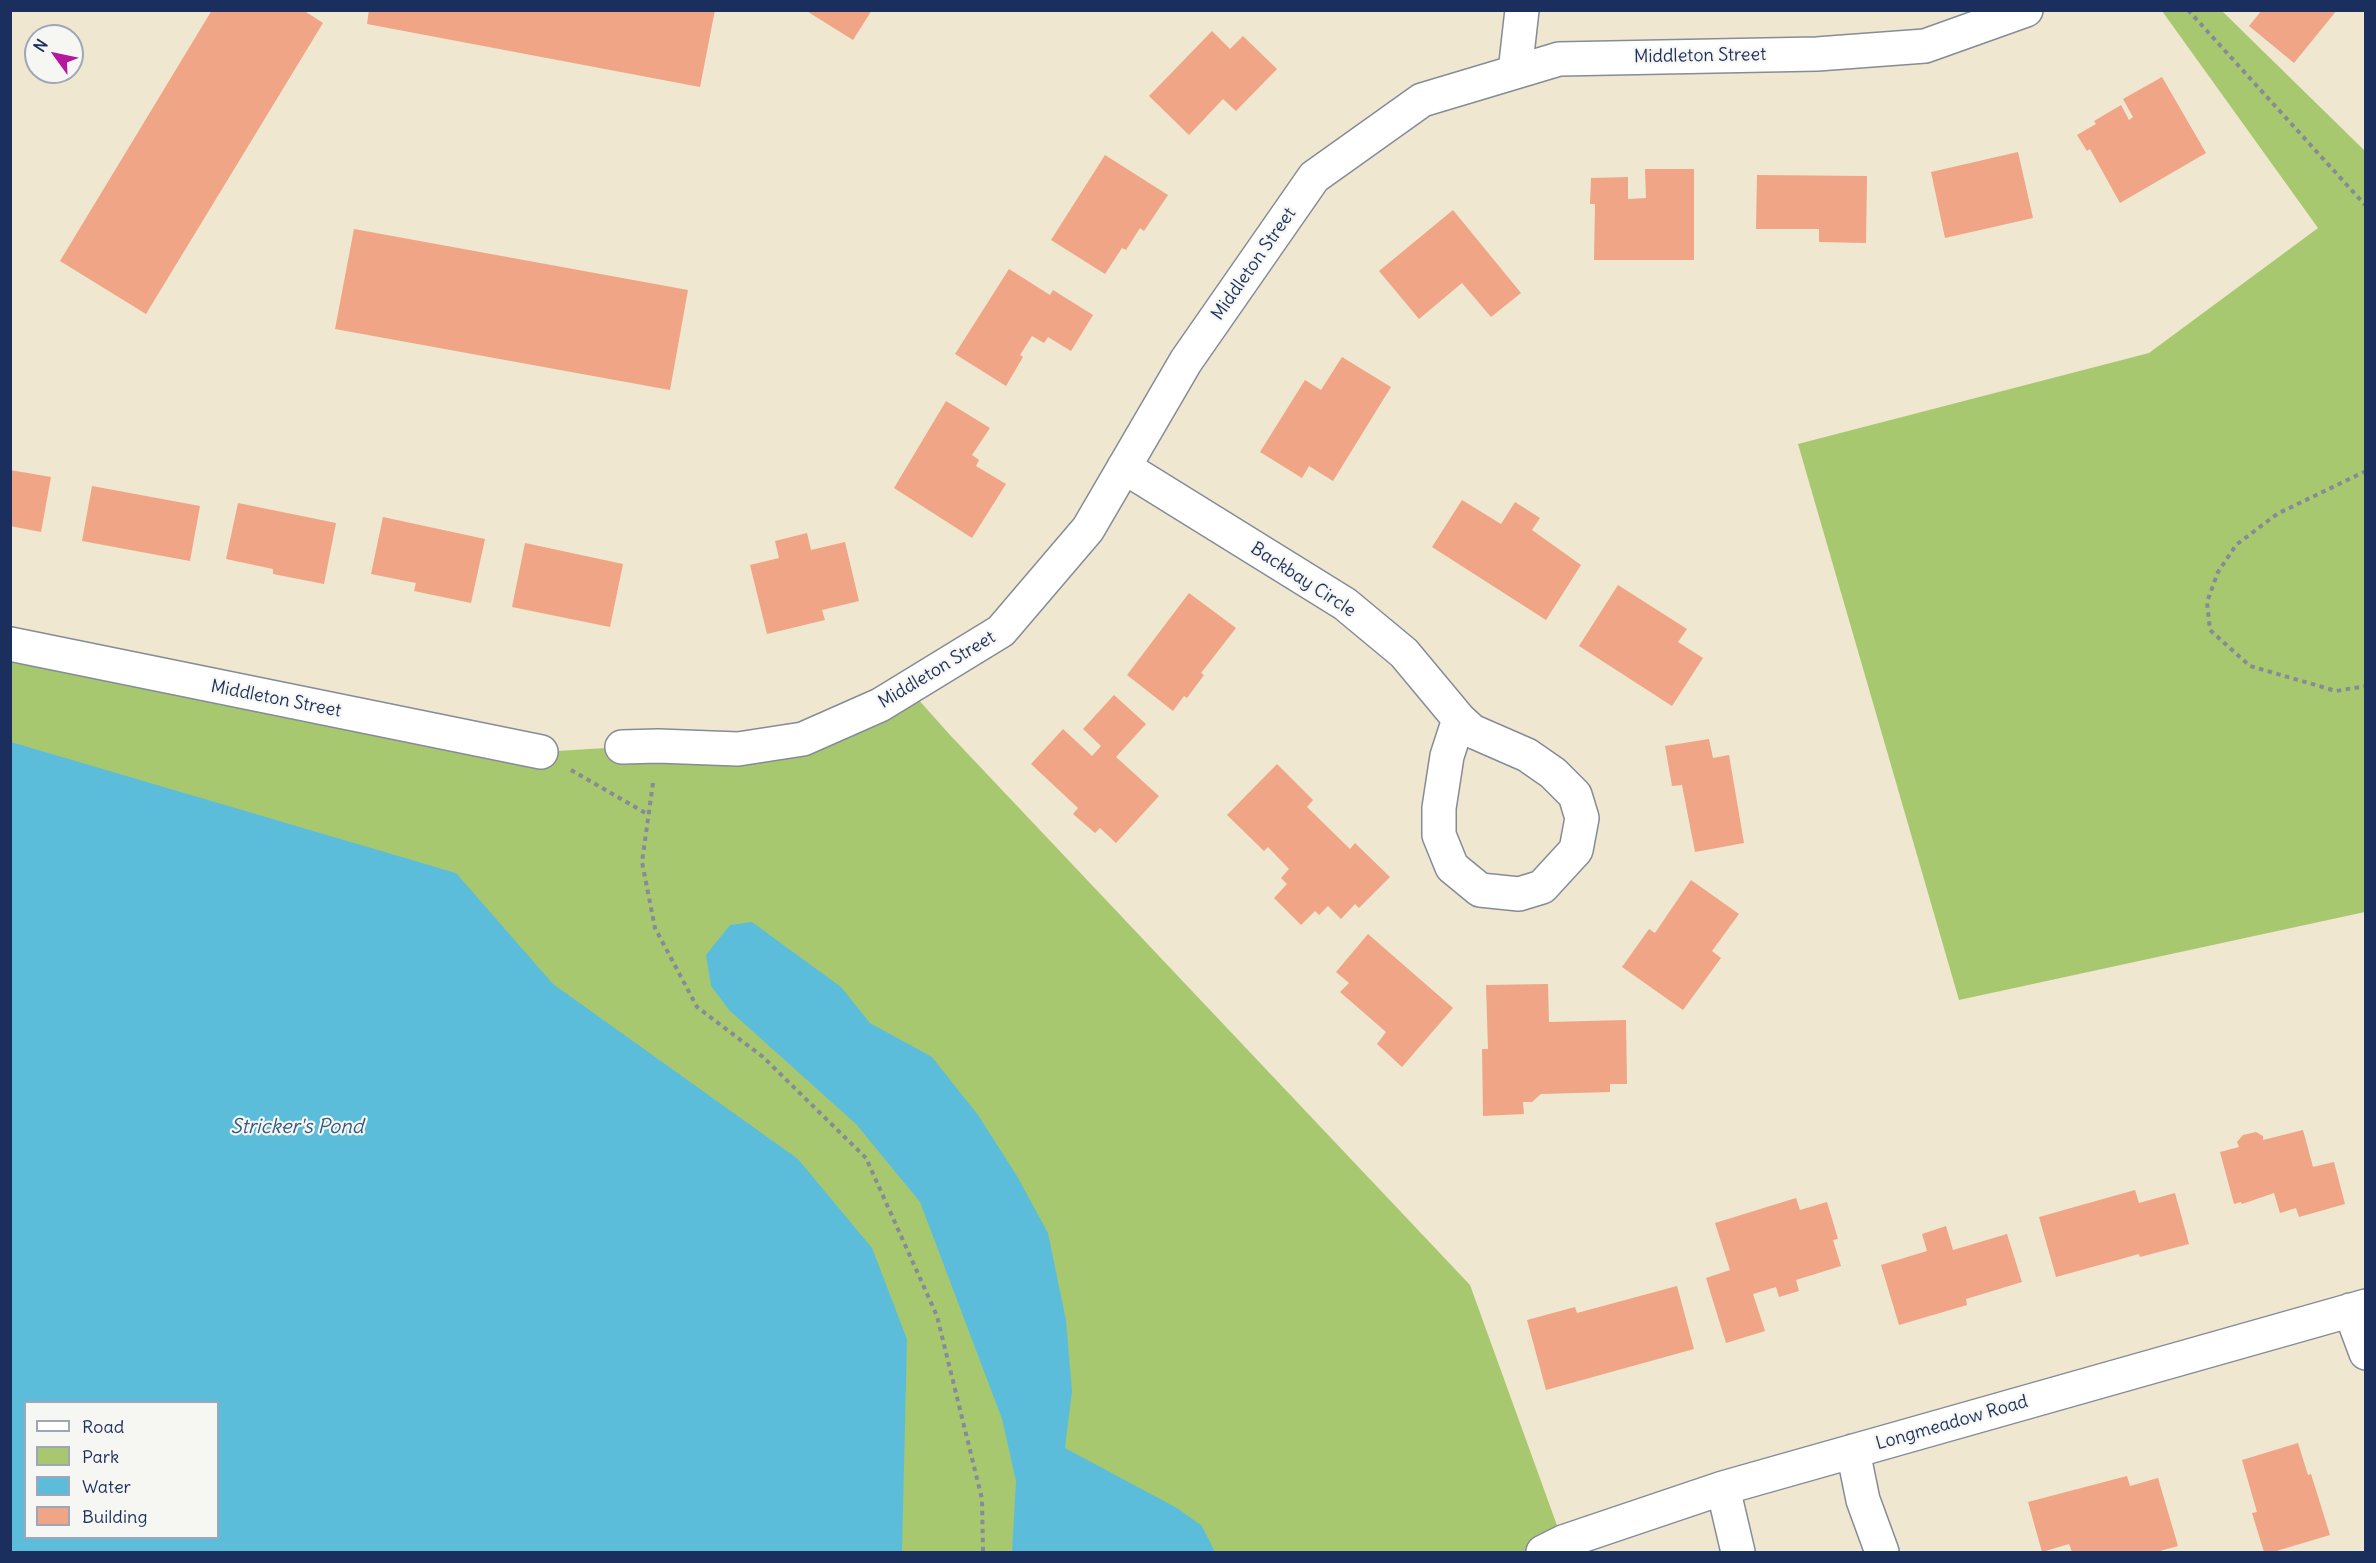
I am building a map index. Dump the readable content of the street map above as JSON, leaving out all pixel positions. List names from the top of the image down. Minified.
{"streets":{"street":["Middleton Street","Backbay Circle","Longmeadow Road"]},"crossings":[["Middleton Street","Backbay Circle"]],"water":["Stricker's Pond"],"legend":["Road","Park","Water","Building"],"north":"top left"}
